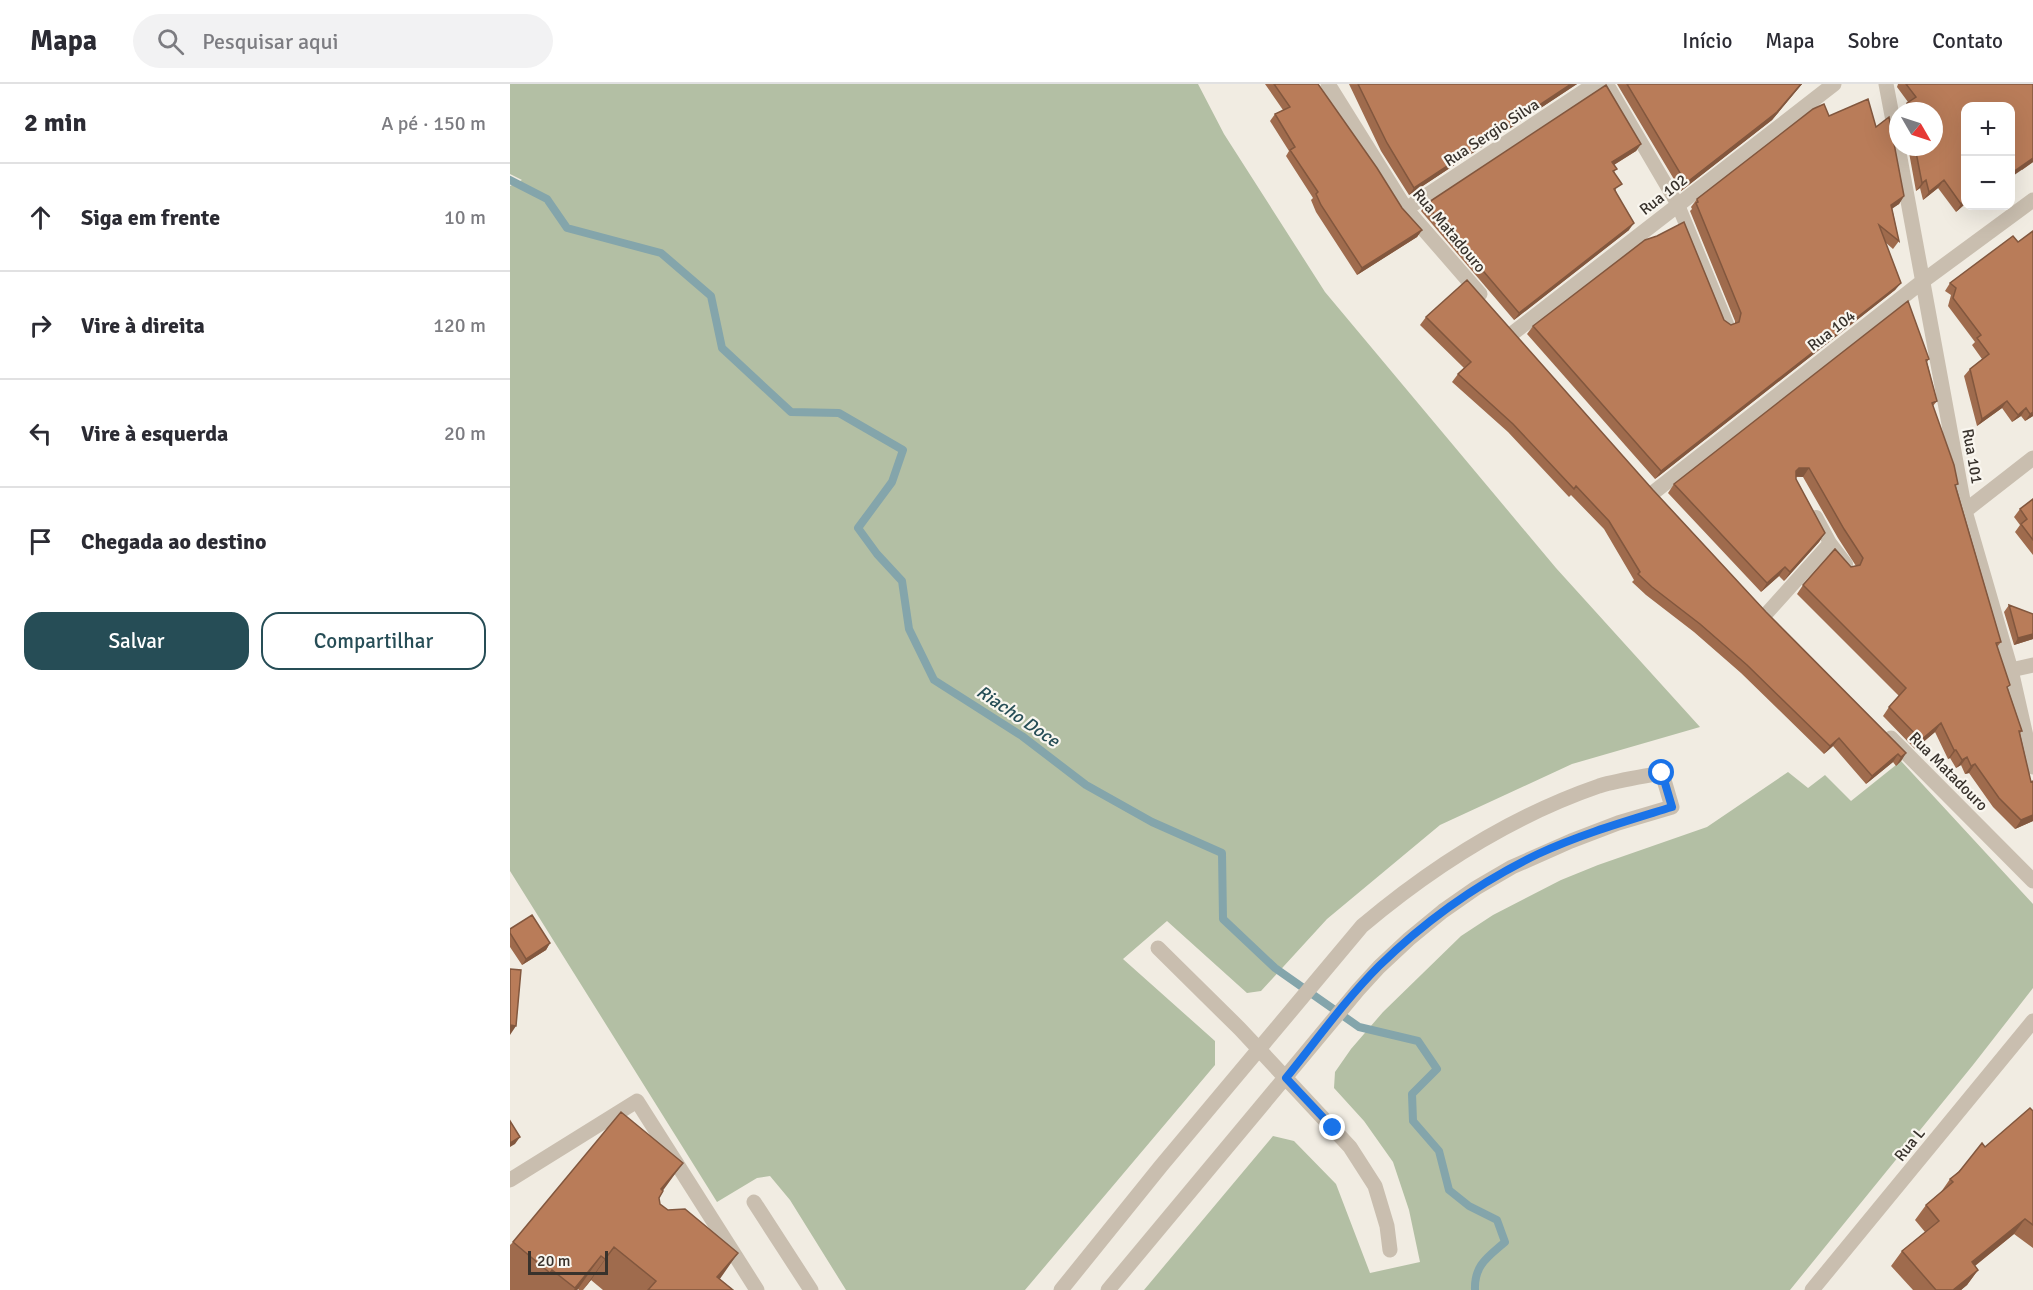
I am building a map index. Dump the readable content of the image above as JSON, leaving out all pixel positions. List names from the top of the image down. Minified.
{"streets":{"street":["Rua Sergio Silva","Rua 102","Rua Matadouro","Rua 104","Rua 101","Rua L"]},"crossings":[["Rua Sergio Silva","Rua Matadouro"],["Rua 104","Rua 101"]],"water":["Riacho Doce"],"scale_bar":"20 m","north":"bottom right","page":{"header":"Mapa","search":"Pesquisar aqui","nav":["Início","Mapa","Sobre","Contato"],"heading":["2 min","A pé · 150 m"],"map_buttons":["+","−"],"list":[["Siga em frente","10 m"],["Vire à direita","120 m"],["Vire à esquerda","20 m"],"Chegada ao destino"],"buttons":["Salvar","Compartilhar"],"scale":"20 m"}}
